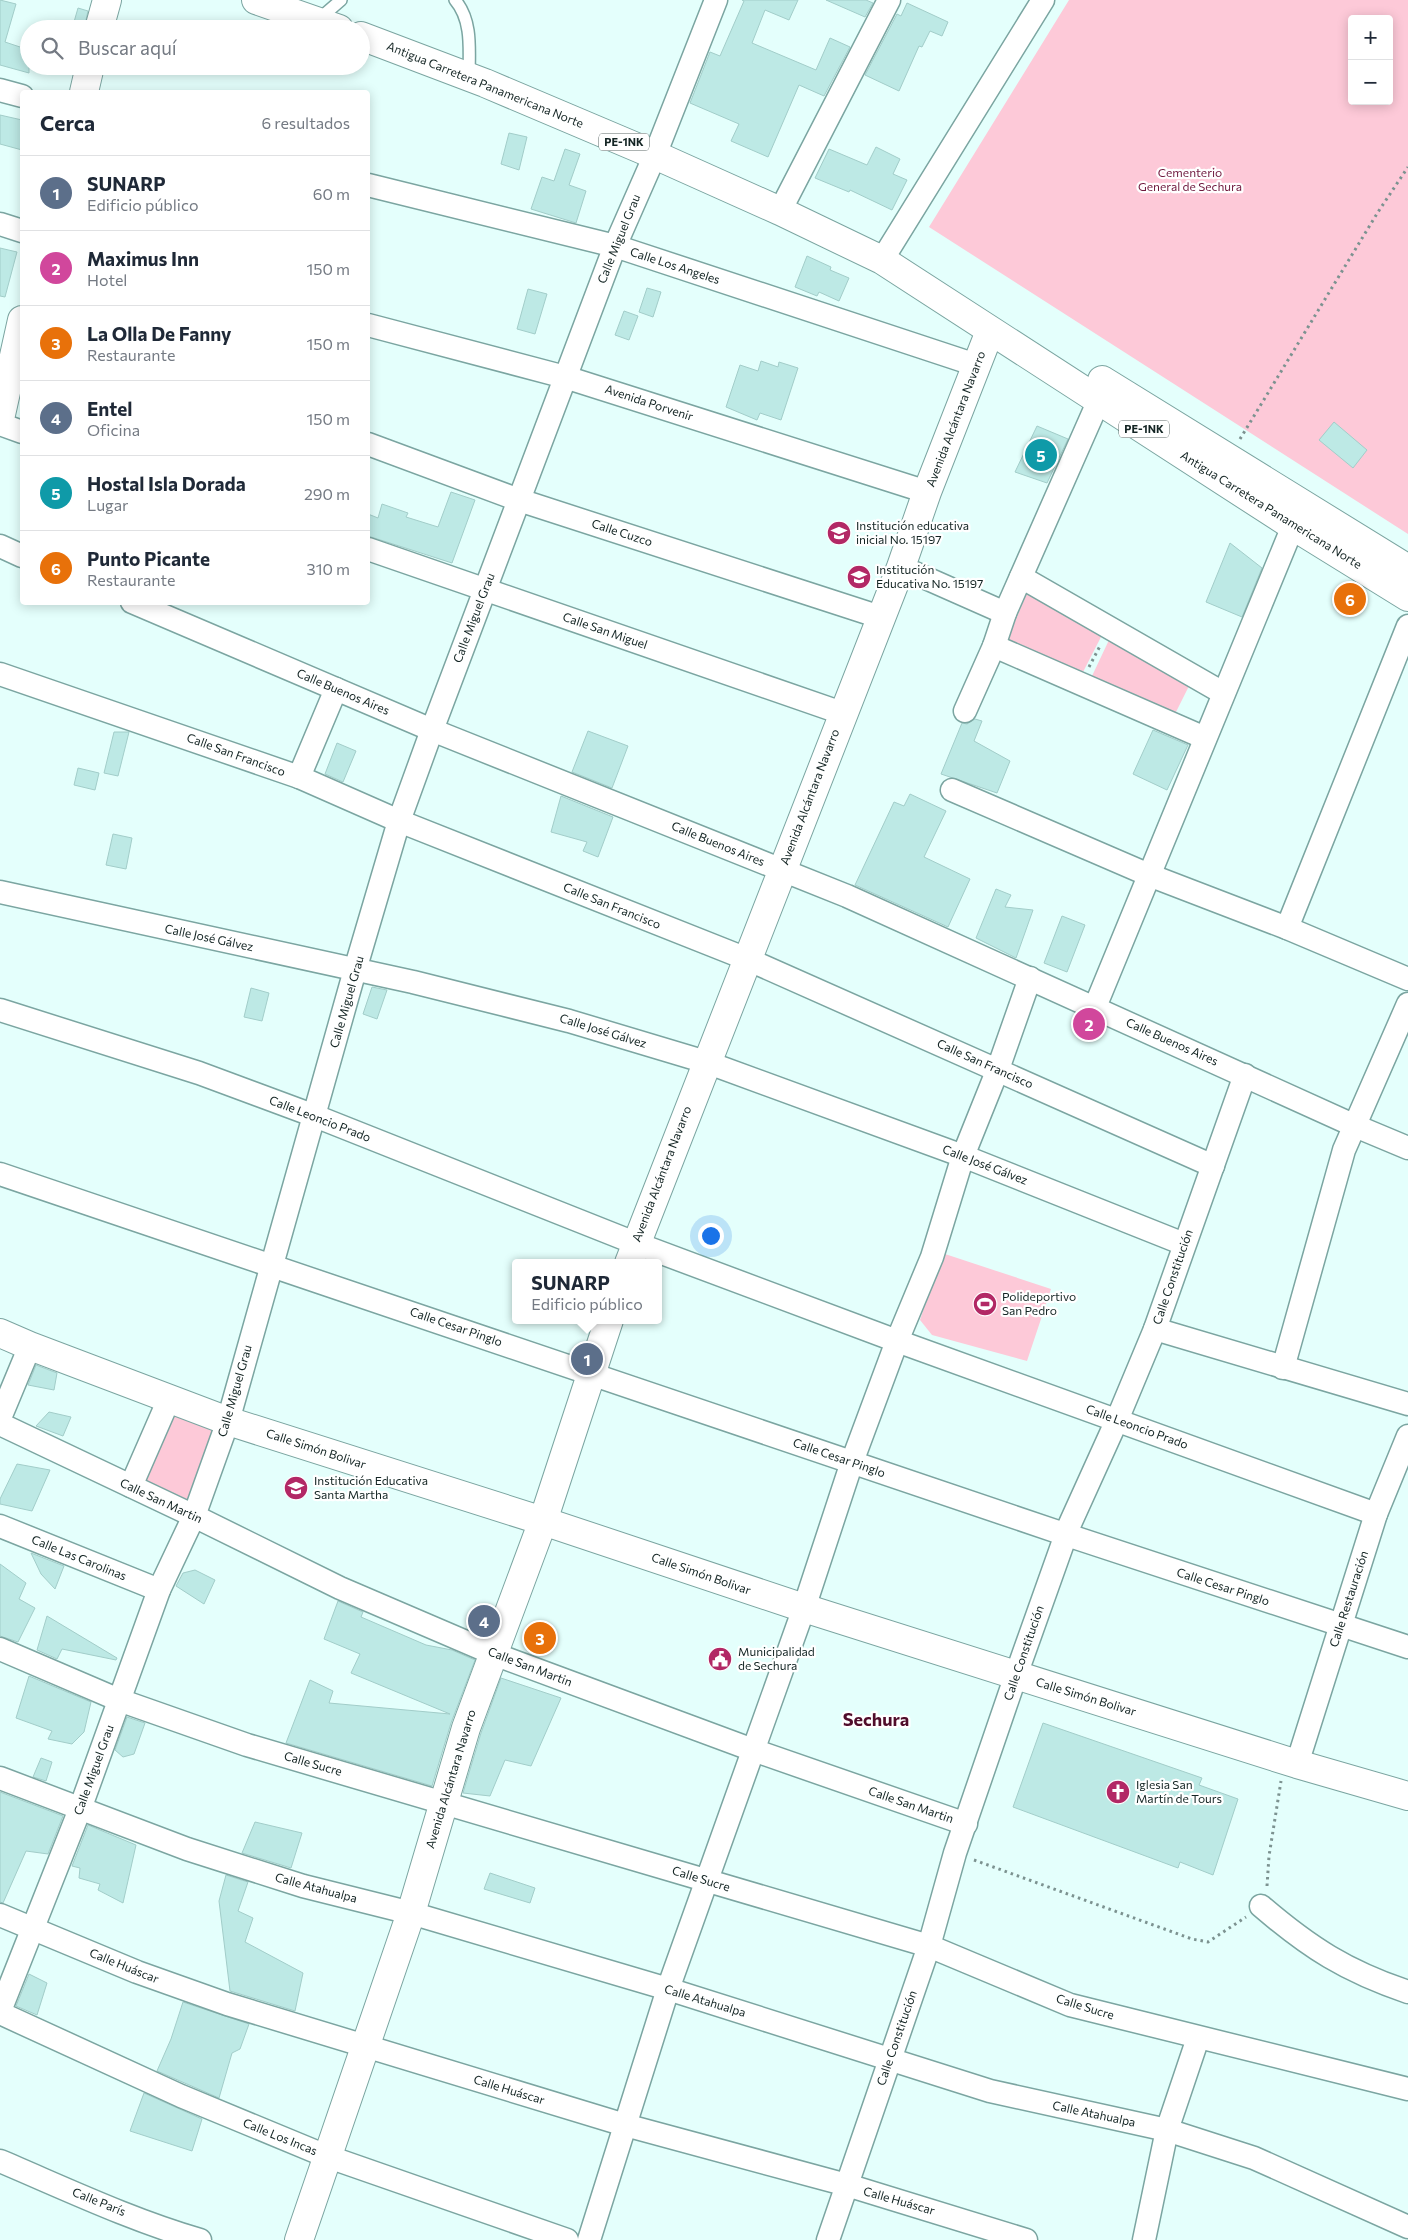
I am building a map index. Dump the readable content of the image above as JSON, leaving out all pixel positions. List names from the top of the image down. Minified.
{"streets":{"street":["Antigua Carretera Panamericana Norte","PE-1NK","Calle Miguel Grau","Calle Los Angeles","Avenida Porvenir","Avenida Alcántara Navarro","Calle Cuzco","Calle San Miguel","Calle Buenos Aires","Calle San Francisco","Calle José Gálvez","Calle Leoncio Prado","Calle Constitución","Calle Cesar Pinglo","Calle Simón Bolivar","Calle San Martin","Calle Las Carolinas","Calle Restauración","Calle Sucre","Calle Atahualpa","Calle Huáscar","Calle Los Incas","Calle París"]},"crossings":[["Antigua Carretera Panamericana Norte","Calle Miguel Grau"],["Antigua Carretera Panamericana Norte","Avenida Alcántara Navarro"],["Calle Miguel Grau","Calle Los Angeles"],["Calle Miguel Grau","Avenida Porvenir"],["Calle Miguel Grau","Calle Cuzco"],["Calle Miguel Grau","Calle San Miguel"],["Calle Miguel Grau","Calle Buenos Aires"],["Calle Miguel Grau","Calle San Francisco"],["Calle Miguel Grau","Calle José Gálvez"],["Calle Miguel Grau","Calle Leoncio Prado"],["Calle Miguel Grau","Calle Cesar Pinglo"],["Calle Miguel Grau","Calle Simón Bolivar"],["Calle Miguel Grau","Calle San Martin"],["Calle Miguel Grau","Calle Las Carolinas"],["Calle Miguel Grau","Calle Sucre"],["Calle Miguel Grau","Calle Atahualpa"],["Calle Miguel Grau","Calle Huáscar"],["Calle Miguel Grau","Calle Los Incas"],["Calle Los Angeles","Avenida Alcántara Navarro"],["Avenida Porvenir","Avenida Alcántara Navarro"],["Avenida Alcántara Navarro","Calle Cuzco"],["Avenida Alcántara Navarro","Calle San Miguel"],["Avenida Alcántara Navarro","Calle Buenos Aires"],["Avenida Alcántara Navarro","Calle San Francisco"],["Avenida Alcántara Navarro","Calle José Gálvez"],["Avenida Alcántara Navarro","Calle Leoncio Prado"],["Avenida Alcántara Navarro","Calle Cesar Pinglo"],["Avenida Alcántara Navarro","Calle Simón Bolivar"],["Avenida Alcántara Navarro","Calle San Martin"],["Avenida Alcántara Navarro","Calle Sucre"],["Avenida Alcántara Navarro","Calle Atahualpa"],["Avenida Alcántara Navarro","Calle Huáscar"],["Avenida Alcántara Navarro","Calle Los Incas"],["Calle Buenos Aires","Calle Constitución"],["Calle San Francisco","Calle Constitución"],["Calle José Gálvez","Calle Constitución"],["Calle Leoncio Prado","Calle Constitución"],["Calle Leoncio Prado","Calle Restauración"],["Calle Constitución","Calle Cesar Pinglo"],["Calle Constitución","Calle Simón Bolivar"],["Calle Constitución","Calle San Martin"],["Calle Constitución","Calle Sucre"],["Calle Constitución","Calle Atahualpa"],["Calle Constitución","Calle Huáscar"],["Calle Cesar Pinglo","Calle Restauración"],["Calle Simón Bolivar","Calle Restauración"]],"districts":["Sechura"],"parks":["Cementerio General de Sechura"],"places":{"school or university":["Institución educativa inicial No. 15197","Institución Educativa No. 15197","Institución Educativa Santa Martha"],"sports":["Polideportivo San Pedro"],"public building":["Municipalidad de Sechura"],"church":["Iglesia San Martín de Tours"]},"page":{"map_buttons":["+","−"],"search":"Buscar aquí","heading":["Cerca","6 resultados"],"list":[{"mark":"1","name":"SUNARP","note":"Edificio público","value":"60 m"},{"mark":"2","name":"Maximus Inn","note":"Hotel","value":"150 m"},{"mark":"3","name":"La Olla De Fanny","note":"Restaurante","value":"150 m"},{"mark":"4","name":"Entel","note":"Oficina","value":"150 m"},{"mark":"5","name":"Hostal Isla Dorada","note":"Lugar","value":"290 m"},{"mark":"6","name":"Punto Picante","note":"Restaurante","value":"310 m"}],"pins":["5","6","2","1","4","3"],"popup":["SUNARP","Edificio público"]}}
